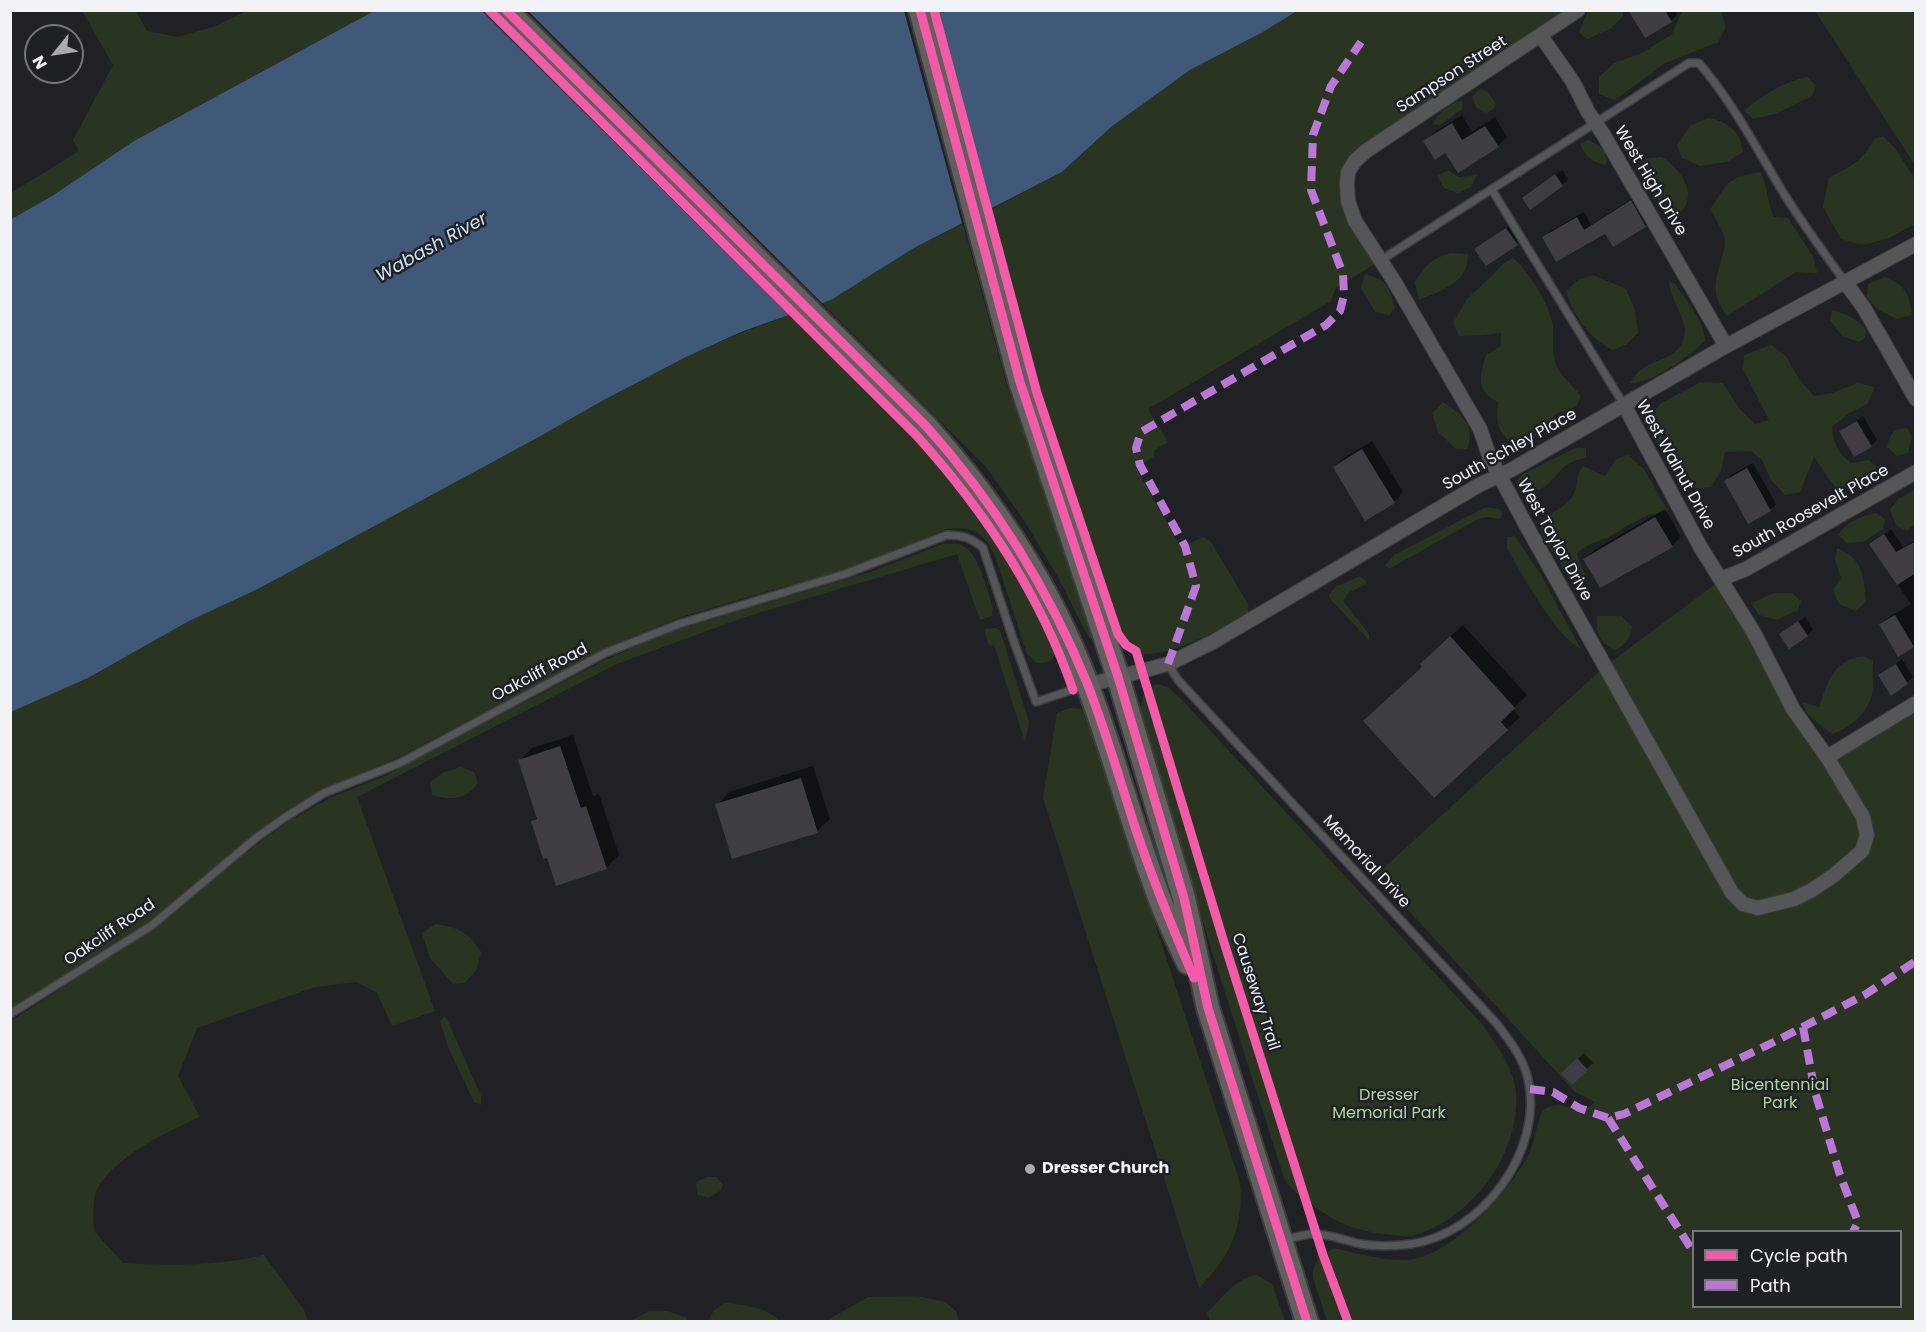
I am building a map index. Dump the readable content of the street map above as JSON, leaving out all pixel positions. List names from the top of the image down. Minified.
{"streets":{"street":["Sampson Street","West High Drive","South Schley Place","West Walnut Drive","South Roosevelt Place","West Taylor Drive"],"lane":["Oakcliff Road","Memorial Drive"],"cycle path":["Causeway Trail"]},"crossings":[["Sampson Street","West High Drive"],["Sampson Street","West Taylor Drive"],["West High Drive","South Schley Place"],["South Schley Place","West Walnut Drive"],["South Schley Place","West Taylor Drive"],["South Schley Place","Oakcliff Road"],["South Schley Place","Memorial Drive"],["West Walnut Drive","South Roosevelt Place"],["West Walnut Drive","West Taylor Drive"]],"water":["Wabash River"],"parks":["Bicentennial Park","Dresser Memorial Park"],"places":["Dresser Church"],"legend":["Cycle path","Path"],"north":"bottom left"}
